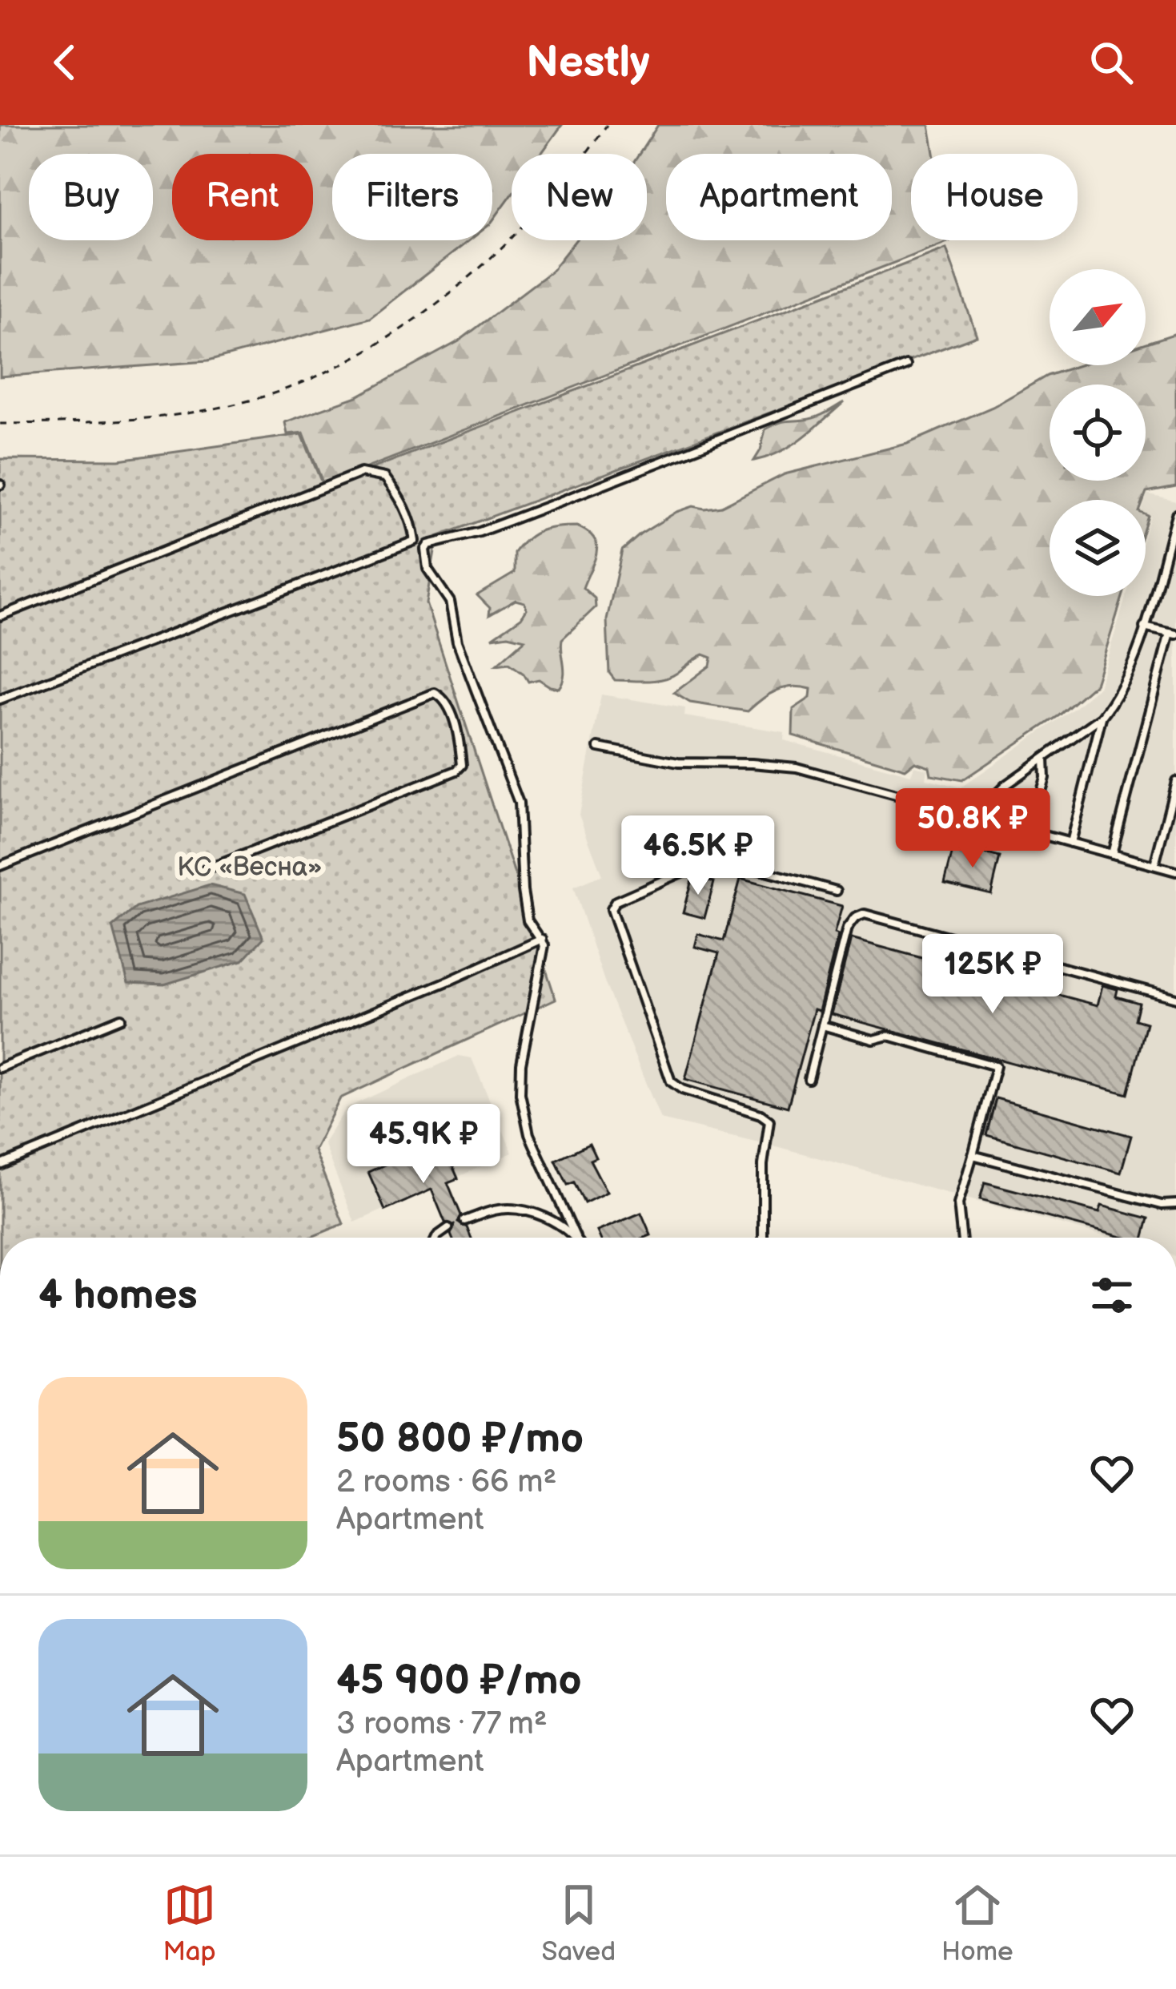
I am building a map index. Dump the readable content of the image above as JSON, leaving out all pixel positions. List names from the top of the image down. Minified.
{"parks":["КС «Весна»"],"north":"top right","page":{"header":"Nestly","chip":["Buy","Rent","Filters","New","Apartment","House"],"price":["50.8K ₽","46.5K ₽","125K ₽","45.9K ₽"],"heading":"4 homes","list":[{"name":"50 800 ₽/mo","note":"2 rooms · 66 m² · Apartment"},{"name":"45 900 ₽/mo","note":"3 rooms · 77 m² · Apartment"}],"tabs":["Map","Saved","Home"]}}
